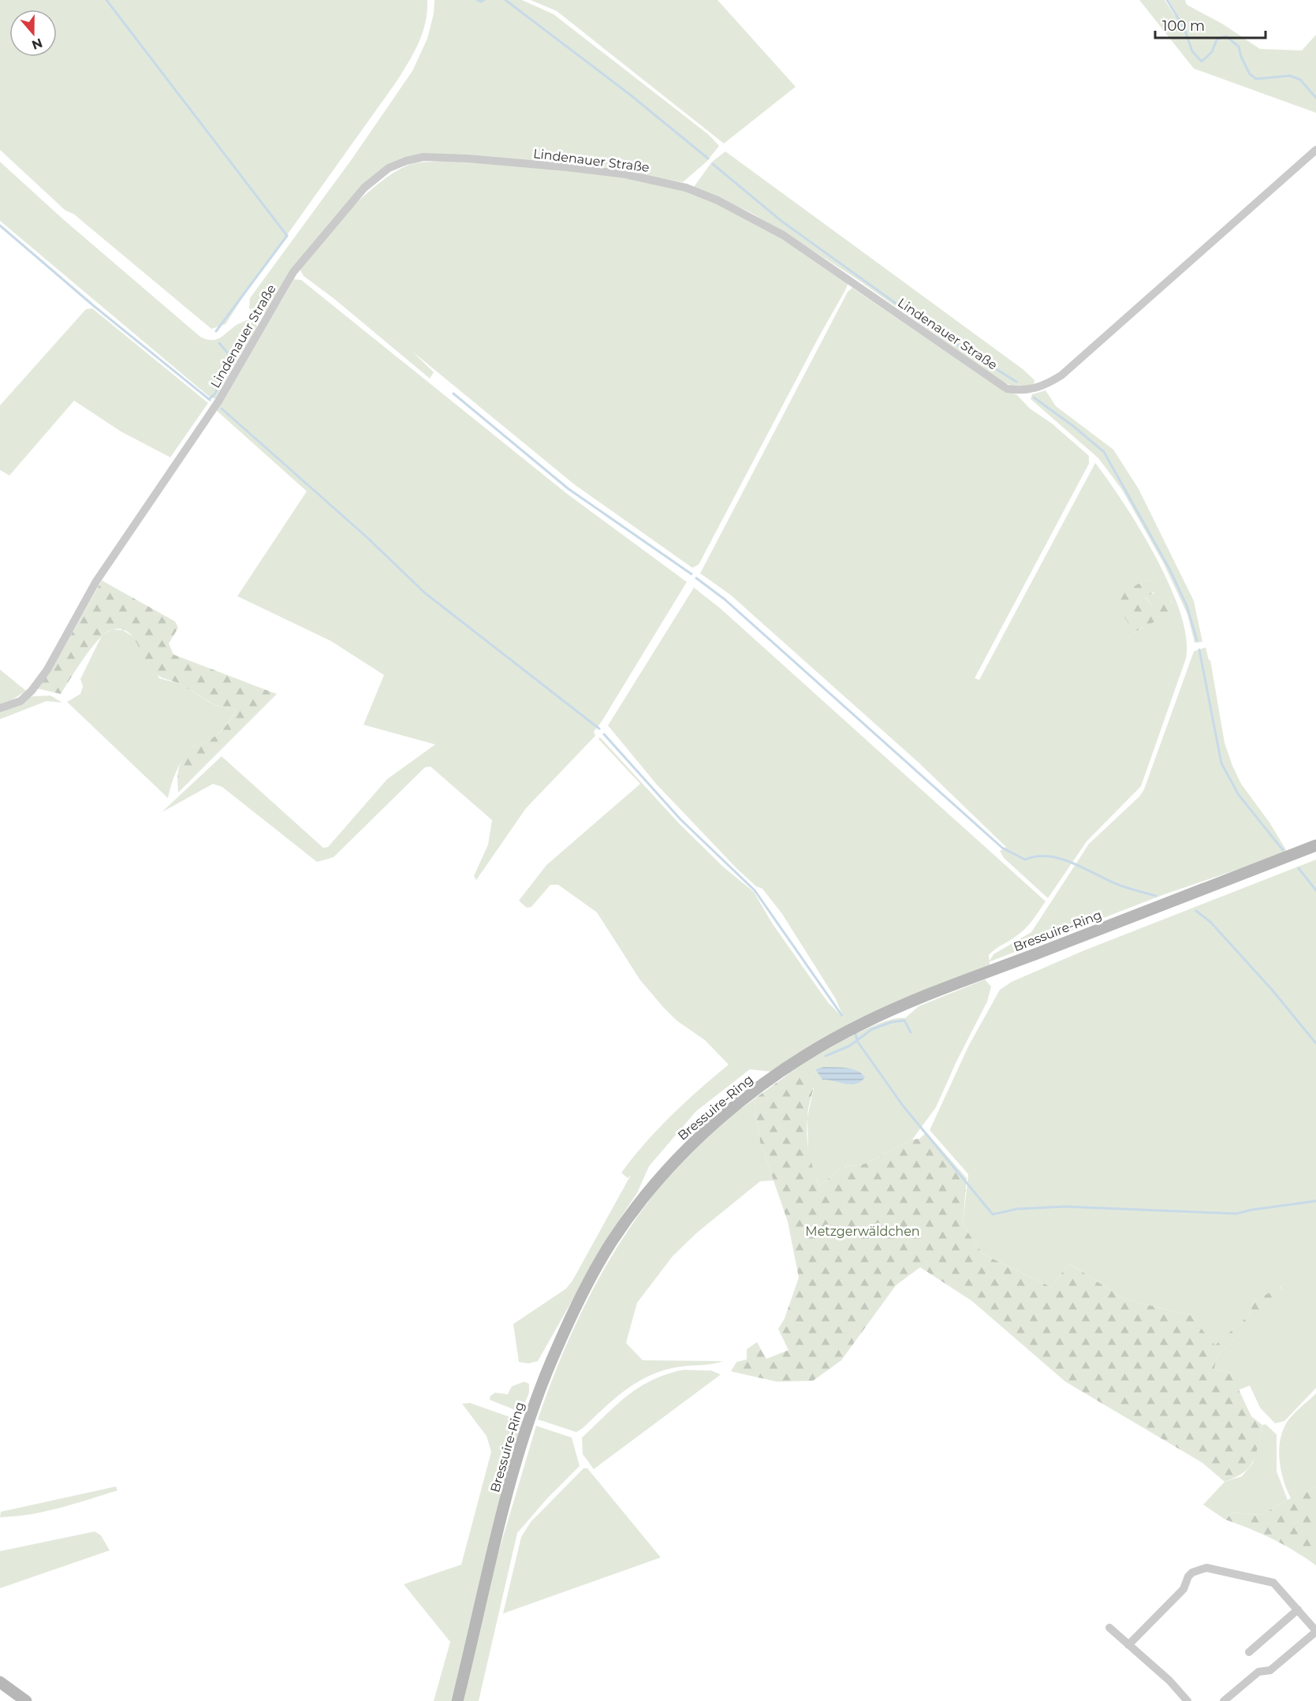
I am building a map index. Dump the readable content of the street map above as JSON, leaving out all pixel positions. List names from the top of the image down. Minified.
{"streets":{"main road":["Bressuire-Ring"],"street":["Lindenauer Straße"]},"parks":["Metzgerwäldchen"],"scale_bar":"100 m","north":"bottom"}
